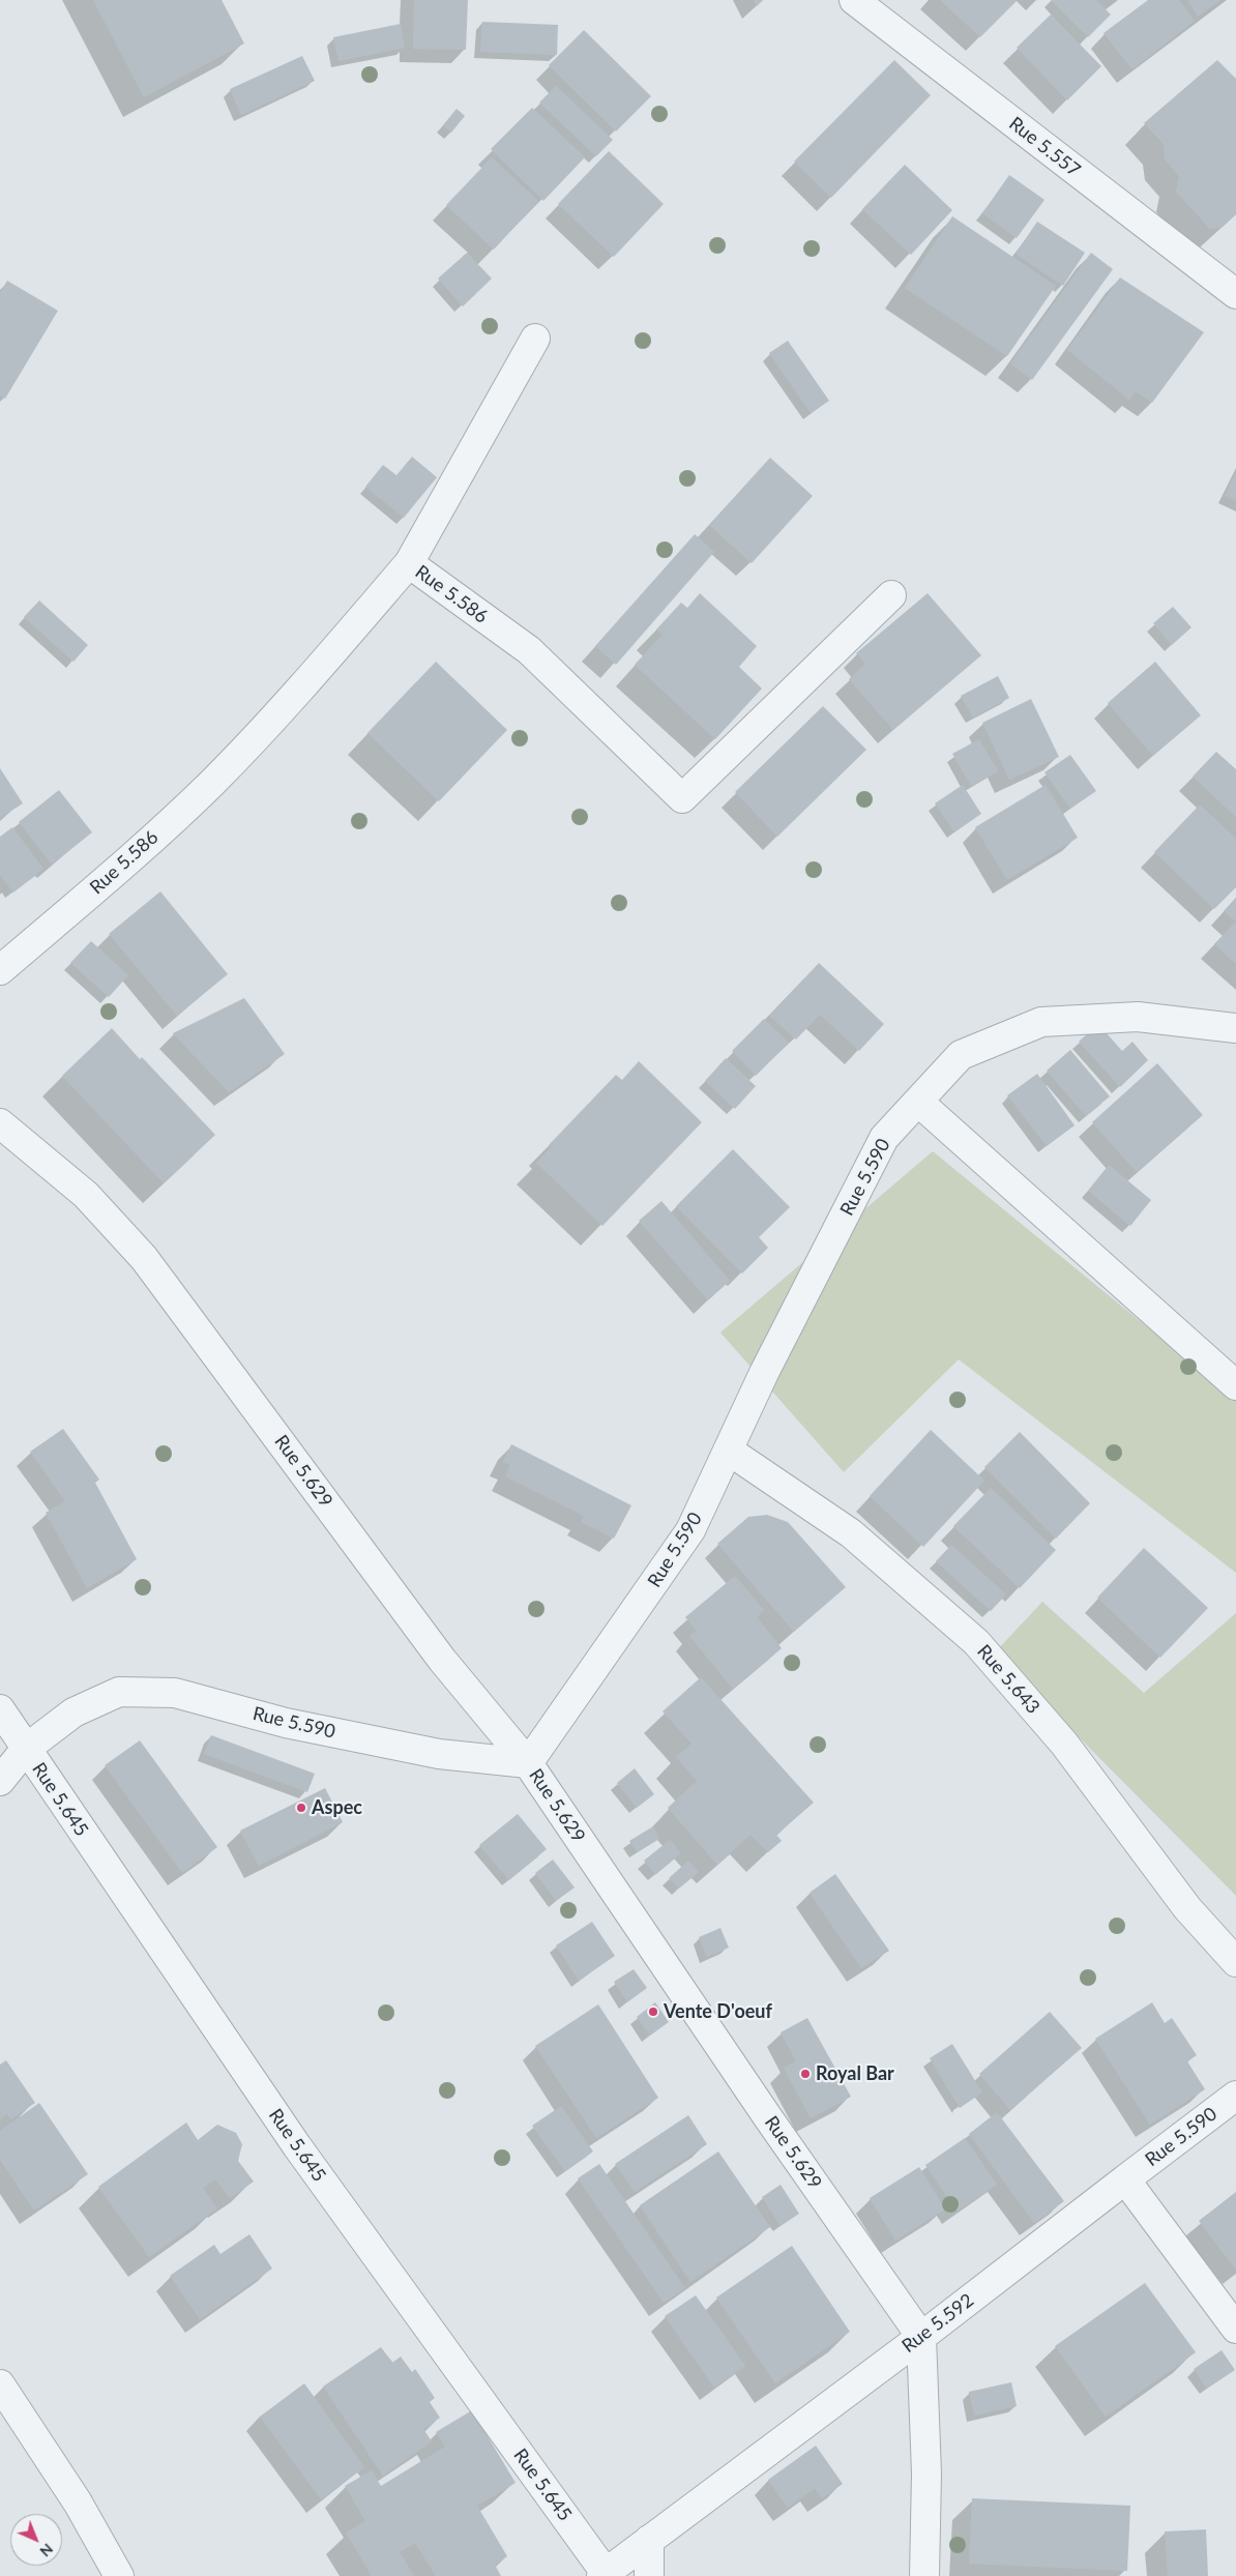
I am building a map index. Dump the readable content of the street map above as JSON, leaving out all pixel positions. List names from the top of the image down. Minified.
{"streets":{"street":["Rue 5.557","Rue 5.586","Rue 5.590","Rue 5.629","Rue 5.643","Rue 5.645","Rue 5.592"]},"crossings":[["Rue 5.590","Rue 5.629"],["Rue 5.590","Rue 5.643"],["Rue 5.590","Rue 5.645"],["Rue 5.590","Rue 5.592"],["Rue 5.629","Rue 5.592"],["Rue 5.645","Rue 5.592"]],"places":["Aspec","Vente D'oeuf","Royal Bar"],"north":"bottom right"}
